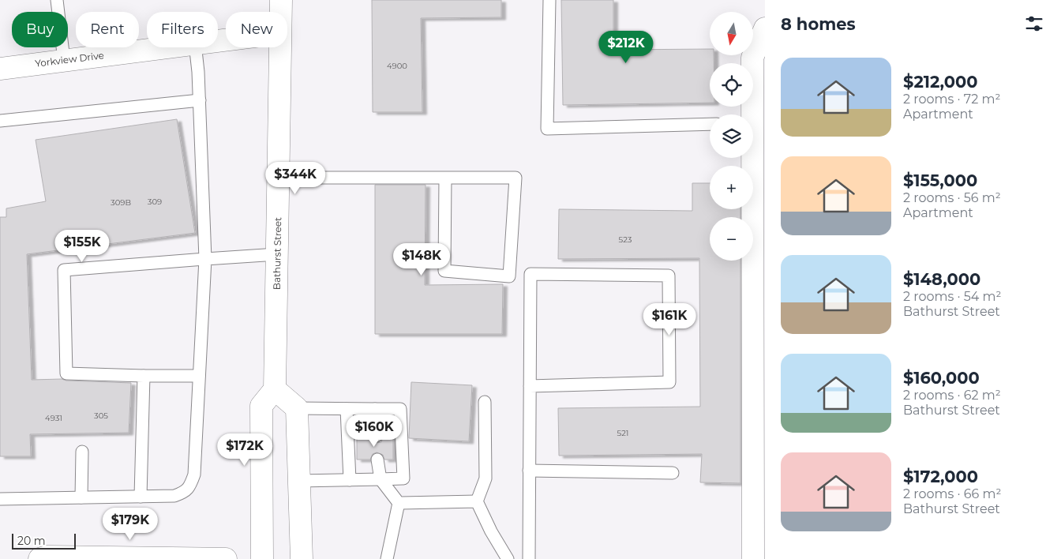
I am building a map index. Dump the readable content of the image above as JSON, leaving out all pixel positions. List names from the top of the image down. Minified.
{"streets":{"main road":["Yorkview Drive","Bathurst Street"]},"house_numbers":["4900","309","309B","523","305","4931","521"],"scale_bar":"20 m","north":"bottom","page":{"heading":"8 homes","map_buttons":["+","−"],"chip":["Buy","Rent","Filters","New"],"price":["$212K","$344K","$155K","$148K","$161K","$160K","$172K","$179K"],"list":[{"name":"$212,000","note":"2 rooms · 72 m² · Apartment"},{"name":"$155,000","note":"2 rooms · 56 m² · Apartment"},{"name":"$148,000","note":"2 rooms · 54 m² · Bathurst Street"},{"name":"$160,000","note":"2 rooms · 62 m² · Bathurst Street"},{"name":"$172,000","note":"2 rooms · 66 m² · Bathurst Street"}],"scale":"20 m"}}
